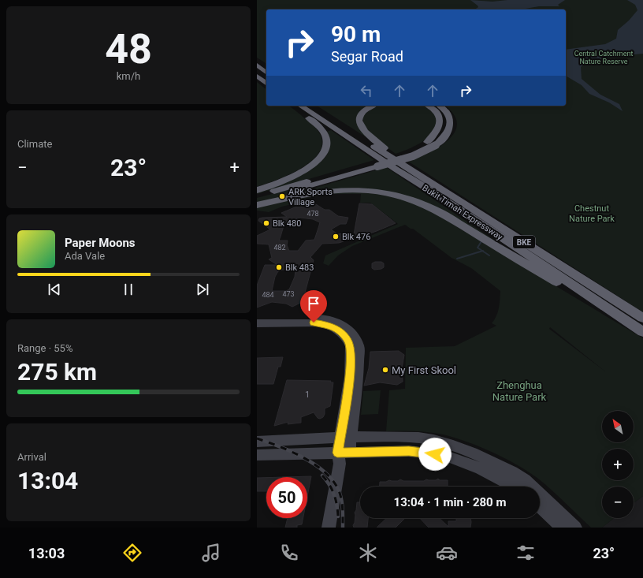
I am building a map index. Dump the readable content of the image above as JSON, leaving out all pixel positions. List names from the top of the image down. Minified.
{"streets":{"highway":["Bukit Timah Expressway","BKE"]},"parks":["Central Catchment Nature Reserve","Chestnut Nature Park","Zhenghua Nature Park"],"places":["ARK Sports Village","Blk 480","Blk 476","Blk 483","My First Skool"],"house_numbers":["478","482","473","484","1"],"north":"top left","page":{"tile":[["48","km/h"],"Climate",["Range · 55%","275 km"],["Arrival","13:04"]],"turn":["90 m","Segar Road"],"heat":["−","23°","+"],"song":["Paper Moons","Ada Vale"],"map_buttons":["+","−"],"limit":"50","trip":"13:04 · 1 min · 280 m","tabs":["13:03","23°"]}}
